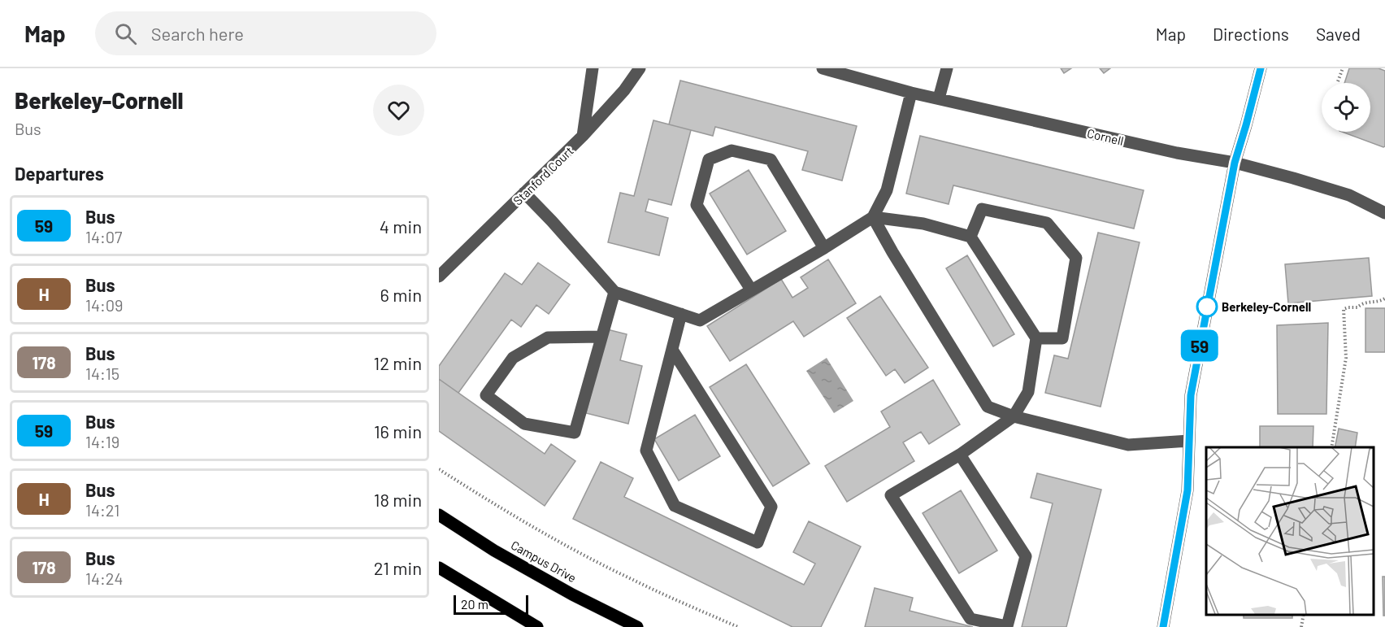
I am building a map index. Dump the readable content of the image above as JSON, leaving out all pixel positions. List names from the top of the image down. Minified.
{"streets":{"main road":["Campus Drive"],"street":["Cornell","Stanford Court"]},"places":["Berkeley-Cornell"],"lines":["bus line 59"],"scale_bar":"20 m","page":{"header":"Map","search":"Search here","nav":["Map","Directions","Saved"],"heading":[["Berkeley-Cornell","Bus"],"Departures"],"on_map":"59","list":[{"mark":"59","name":"Bus","note":"14:07","value":"4 min"},{"mark":"H","name":"Bus","note":"14:09","value":"6 min"},{"mark":"178","name":"Bus","note":"14:15","value":"12 min"},{"mark":"59","name":"Bus","note":"14:19","value":"16 min"},{"mark":"H","name":"Bus","note":"14:21","value":"18 min"},{"mark":"178","name":"Bus","note":"14:24","value":"21 min"}],"scale":"20 m"}}
